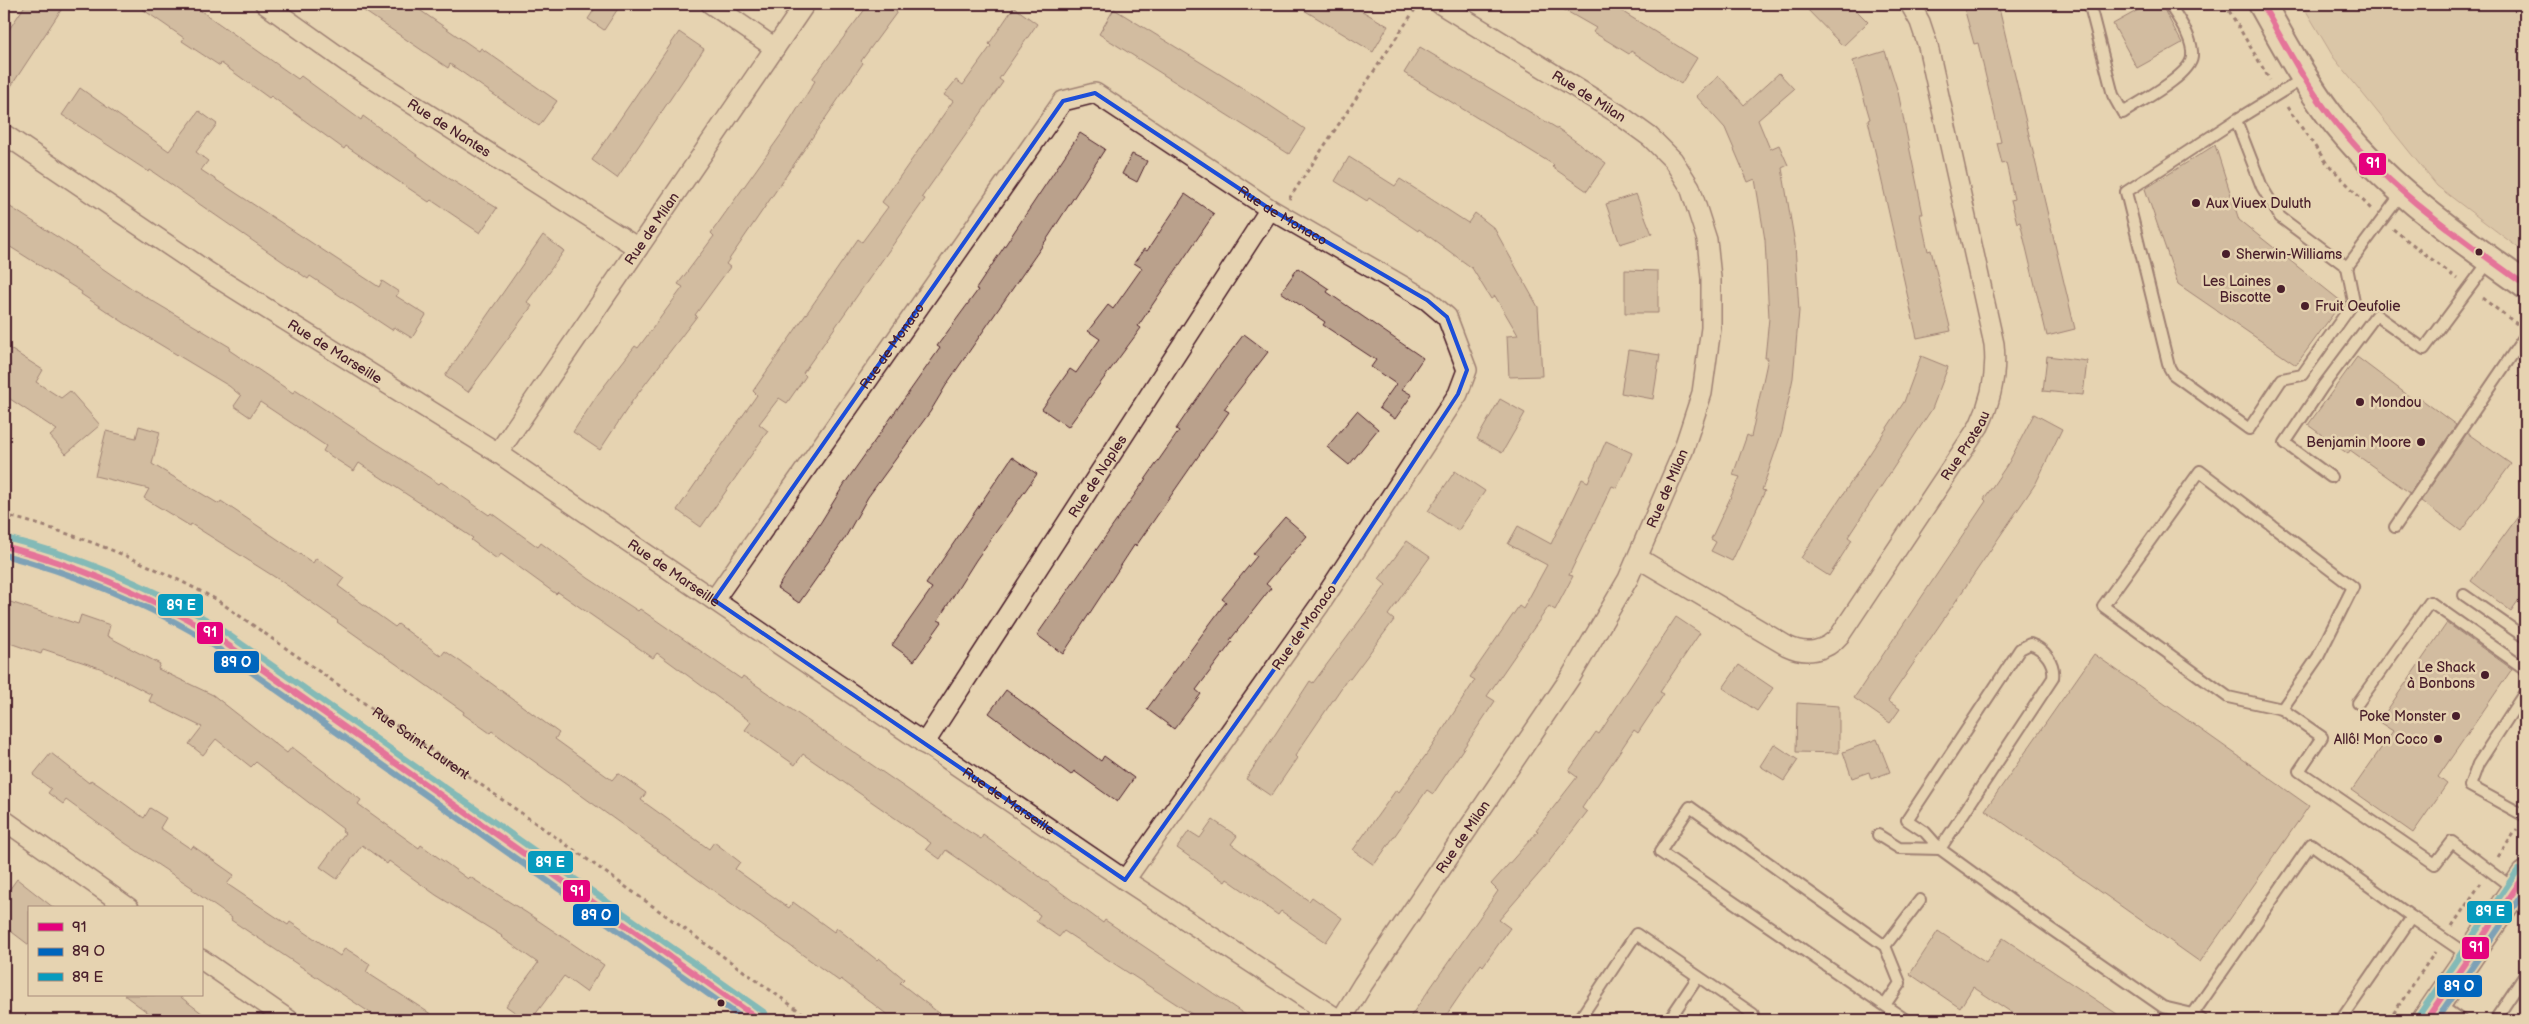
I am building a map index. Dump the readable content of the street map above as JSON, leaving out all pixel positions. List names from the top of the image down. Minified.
{"streets":{"street":["Rue de Milan","Rue de Nantes","Rue de Monaco","Rue de Marseille","Rue Proteau","Rue de Naples"],"path":["Rue Saint-Laurent"]},"crossings":[["Rue de Milan","Rue de Nantes"],["Rue de Milan","Rue de Marseille"],["Rue de Milan","Rue Proteau"],["Rue de Monaco","Rue de Marseille"],["Rue de Monaco","Rue de Naples"],["Rue de Marseille","Rue de Naples"]],"places":["Aux Viuex Duluth","Sherwin-Williams","Les Laines Biscotte","Fruit Oeufolie","Mondou","Benjamin Moore","Le Shack à Bonbons","Poke Monster","Allô! Mon Coco"],"lines":["transit line 91"],"legend":["91","89 O","89 E"]}
